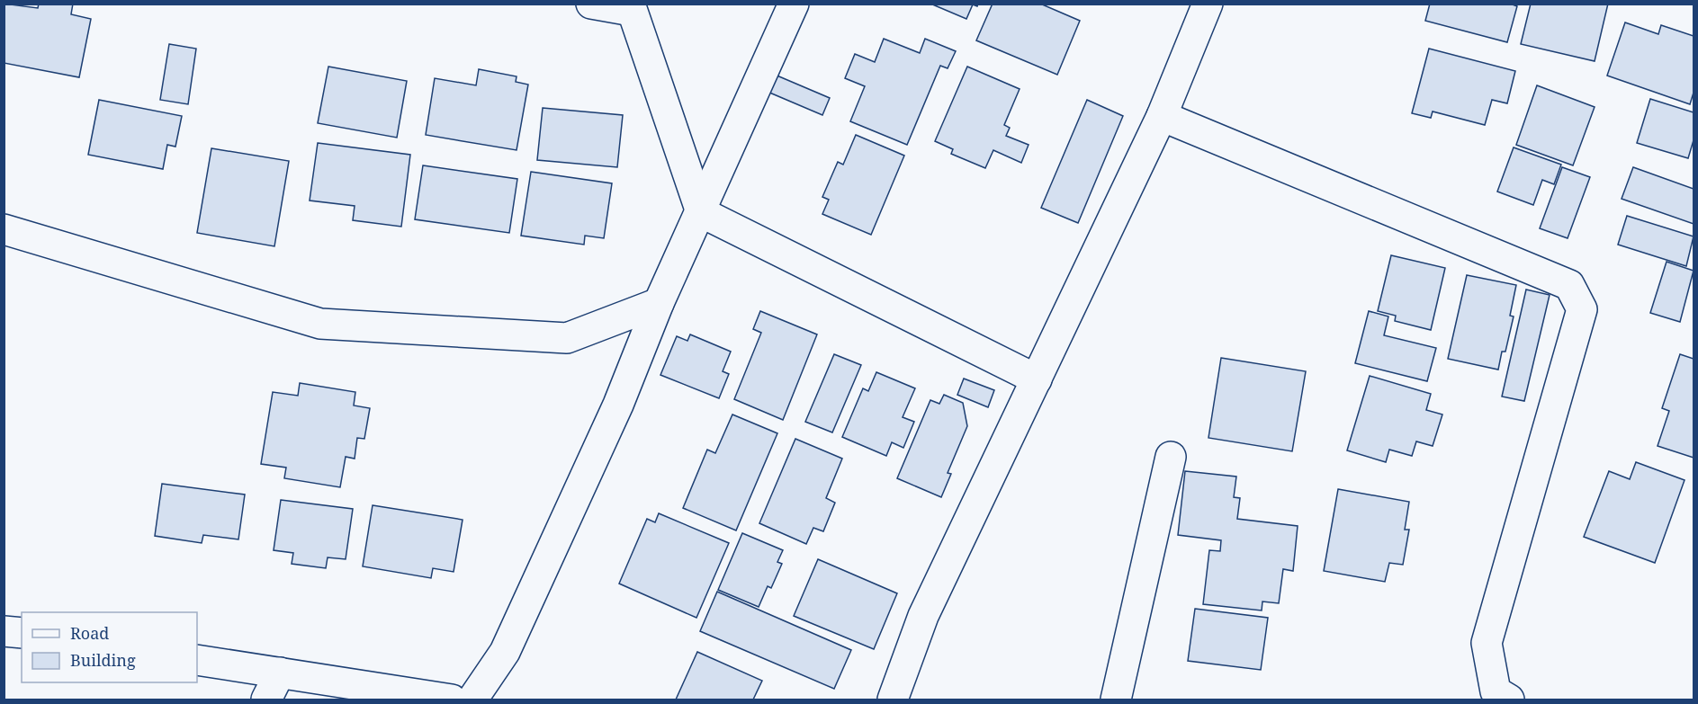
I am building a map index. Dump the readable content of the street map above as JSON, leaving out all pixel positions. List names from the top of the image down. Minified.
{"legend":["Road","Building"]}
